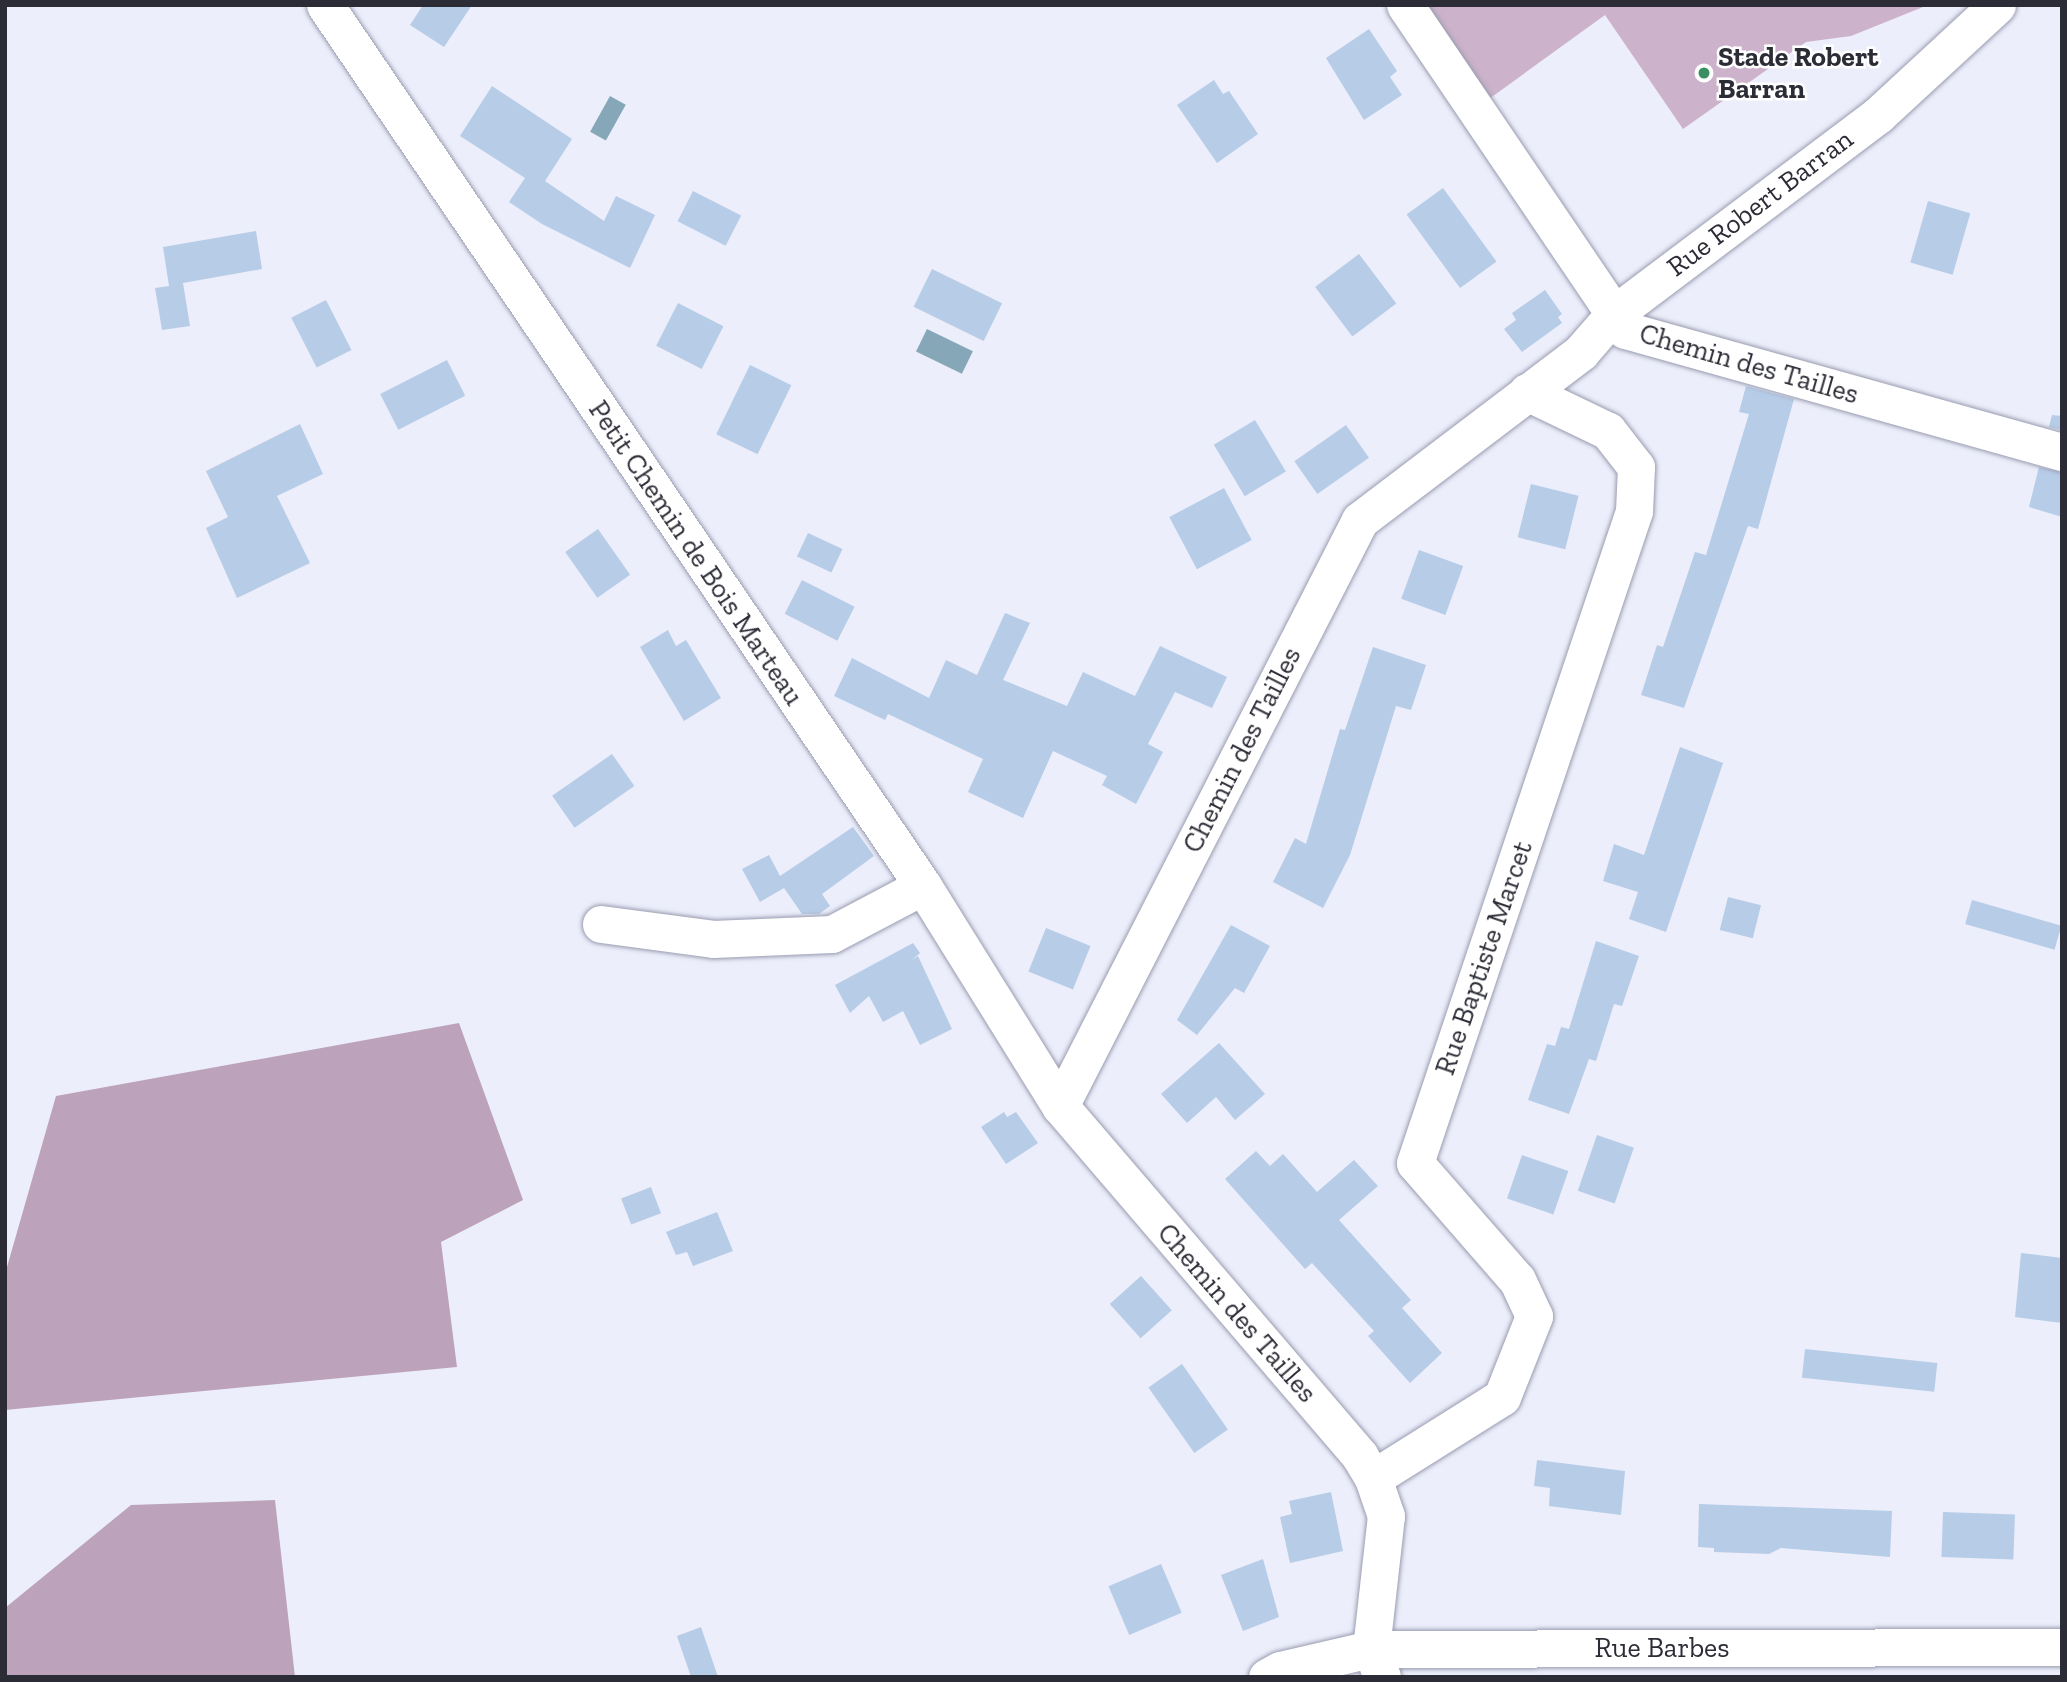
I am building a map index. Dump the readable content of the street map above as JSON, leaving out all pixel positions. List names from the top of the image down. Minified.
{"streets":{"street":["Rue Robert Barran","Chemin des Tailles","Petit Chemin de Bois Marteau","Rue Baptiste Marcet","Rue Barbes"]},"crossings":[["Rue Robert Barran","Chemin des Tailles"],["Chemin des Tailles","Petit Chemin de Bois Marteau"],["Chemin des Tailles","Rue Baptiste Marcet"],["Chemin des Tailles","Rue Barbes"]],"places":["Stade Robert Barran"]}
